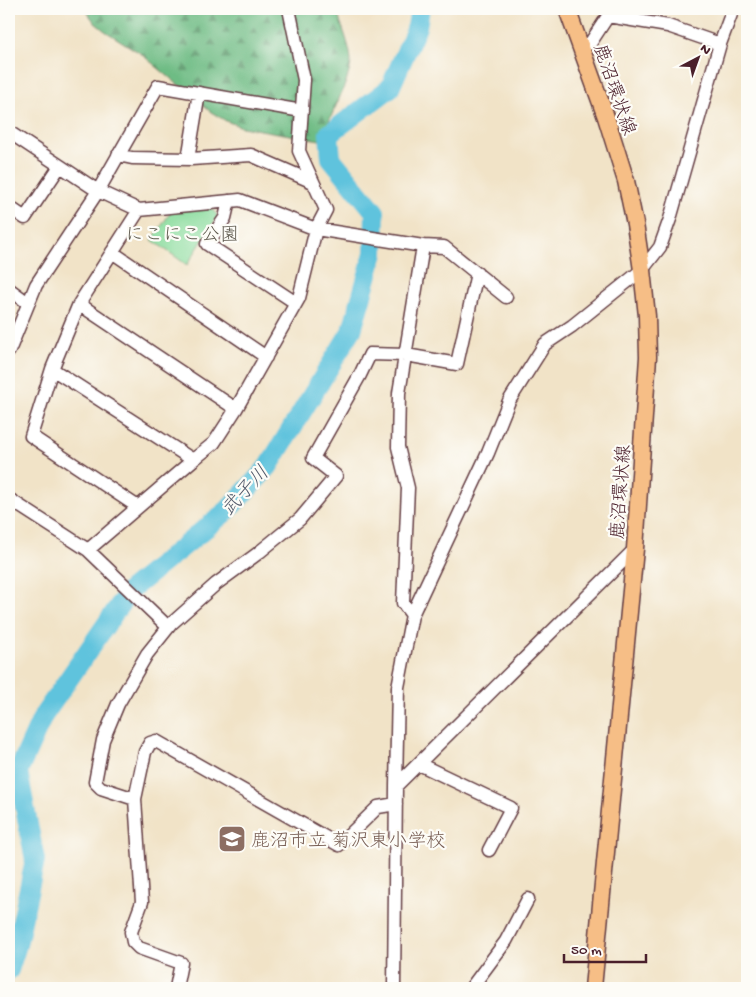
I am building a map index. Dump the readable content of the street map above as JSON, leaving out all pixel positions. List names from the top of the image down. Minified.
{"streets":{"main road":["鹿沼環状線"]},"water":["武子川"],"parks":["にこにこ公園"],"places":{"school or university":["鹿沼市立 菊沢東小学校"]},"scale_bar":"50 m","north":"top right"}
